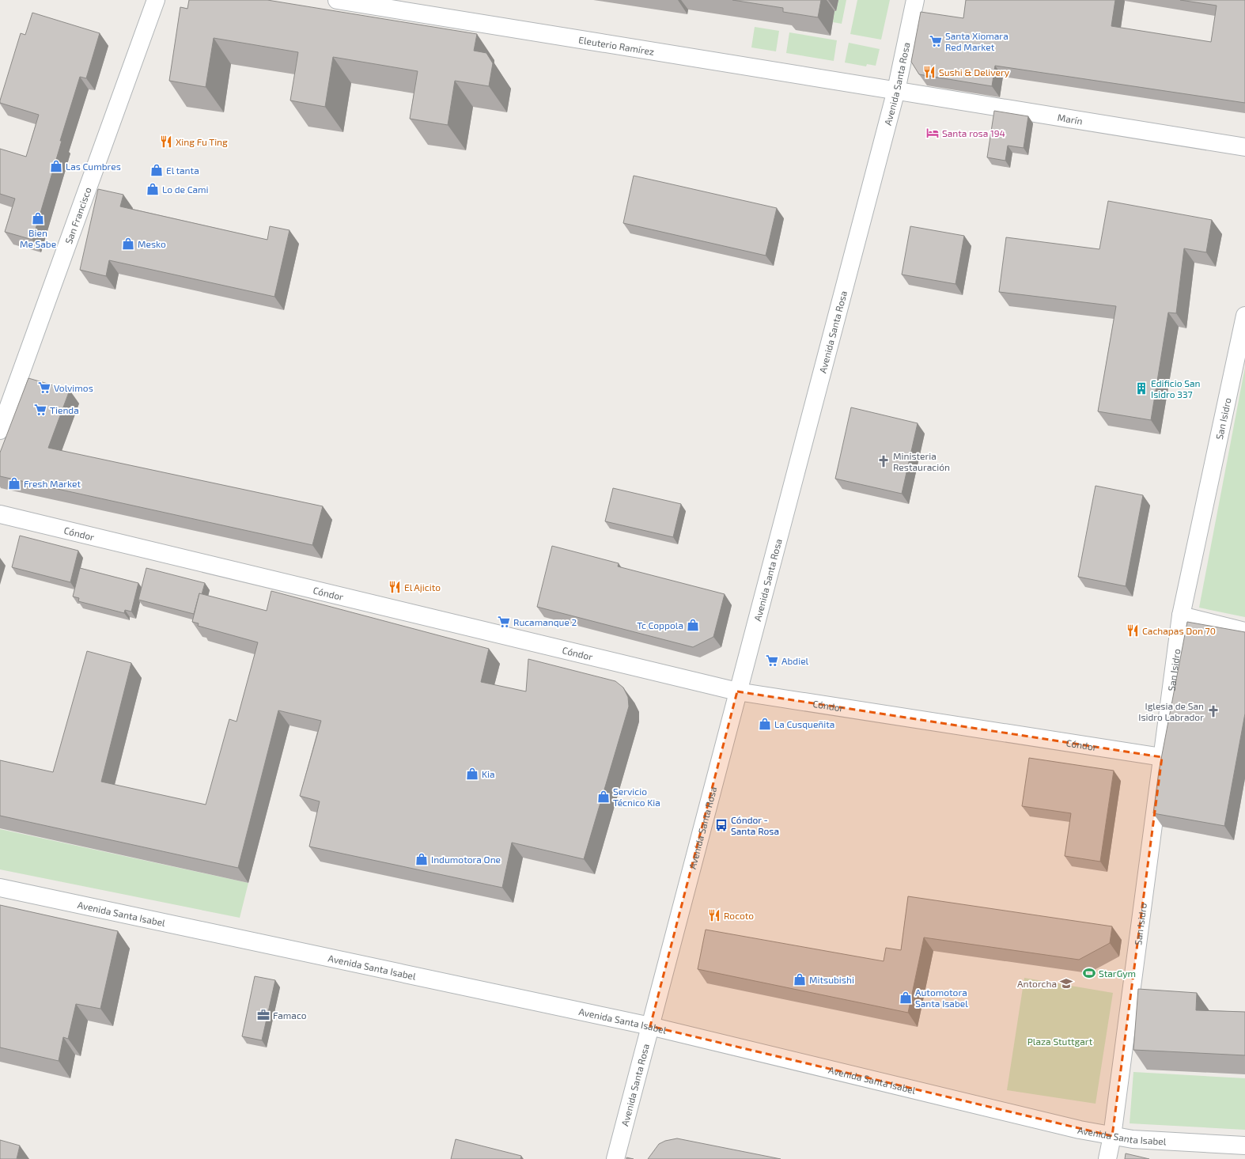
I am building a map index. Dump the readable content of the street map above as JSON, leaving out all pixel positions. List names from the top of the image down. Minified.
{"streets":{"street":["Eleuterio Ramírez","Avenida Santa Rosa","Marín","San Francisco","San Isidro","Cóndor","Avenida Santa Isabel"]},"crossings":[["Eleuterio Ramírez","Avenida Santa Rosa"],["Eleuterio Ramírez","Marín"],["Avenida Santa Rosa","Marín"],["Avenida Santa Rosa","Cóndor"],["Avenida Santa Rosa","Avenida Santa Isabel"],["San Isidro","Cóndor"],["San Isidro","Avenida Santa Isabel"]],"parks":["Plaza Stuttgart"],"places":{"supermarket":["Santa Xiomara Red Market","Volvimos","Tienda","Rucamanque 2","Abdiel"],"restaurant":["Sushi & Delivery","Xing Fu Ting","El Ajicito","Cachapas Don 70","Rocoto"],"hotel":["Santa rosa 194"],"shop":["Las Cumbres","El tanta","Lo de Cami","Bien Me Sabe","Mesko","Fresh Market","Tc Coppola","La Cusqueñita","Kia","Servicio Técnico Kia","Indumotora One","Mitsubishi","Automotora Santa Isabel"],"building":["Edificio San Isidro 337"],"church":["Ministeria Restauración","Iglesia de San Isidro Labrador"],"bus stop":["Cóndor - Santa Rosa"],"sports":["StarGym"],"school or university":["Antorcha"],"office":["Famaco"]}}
